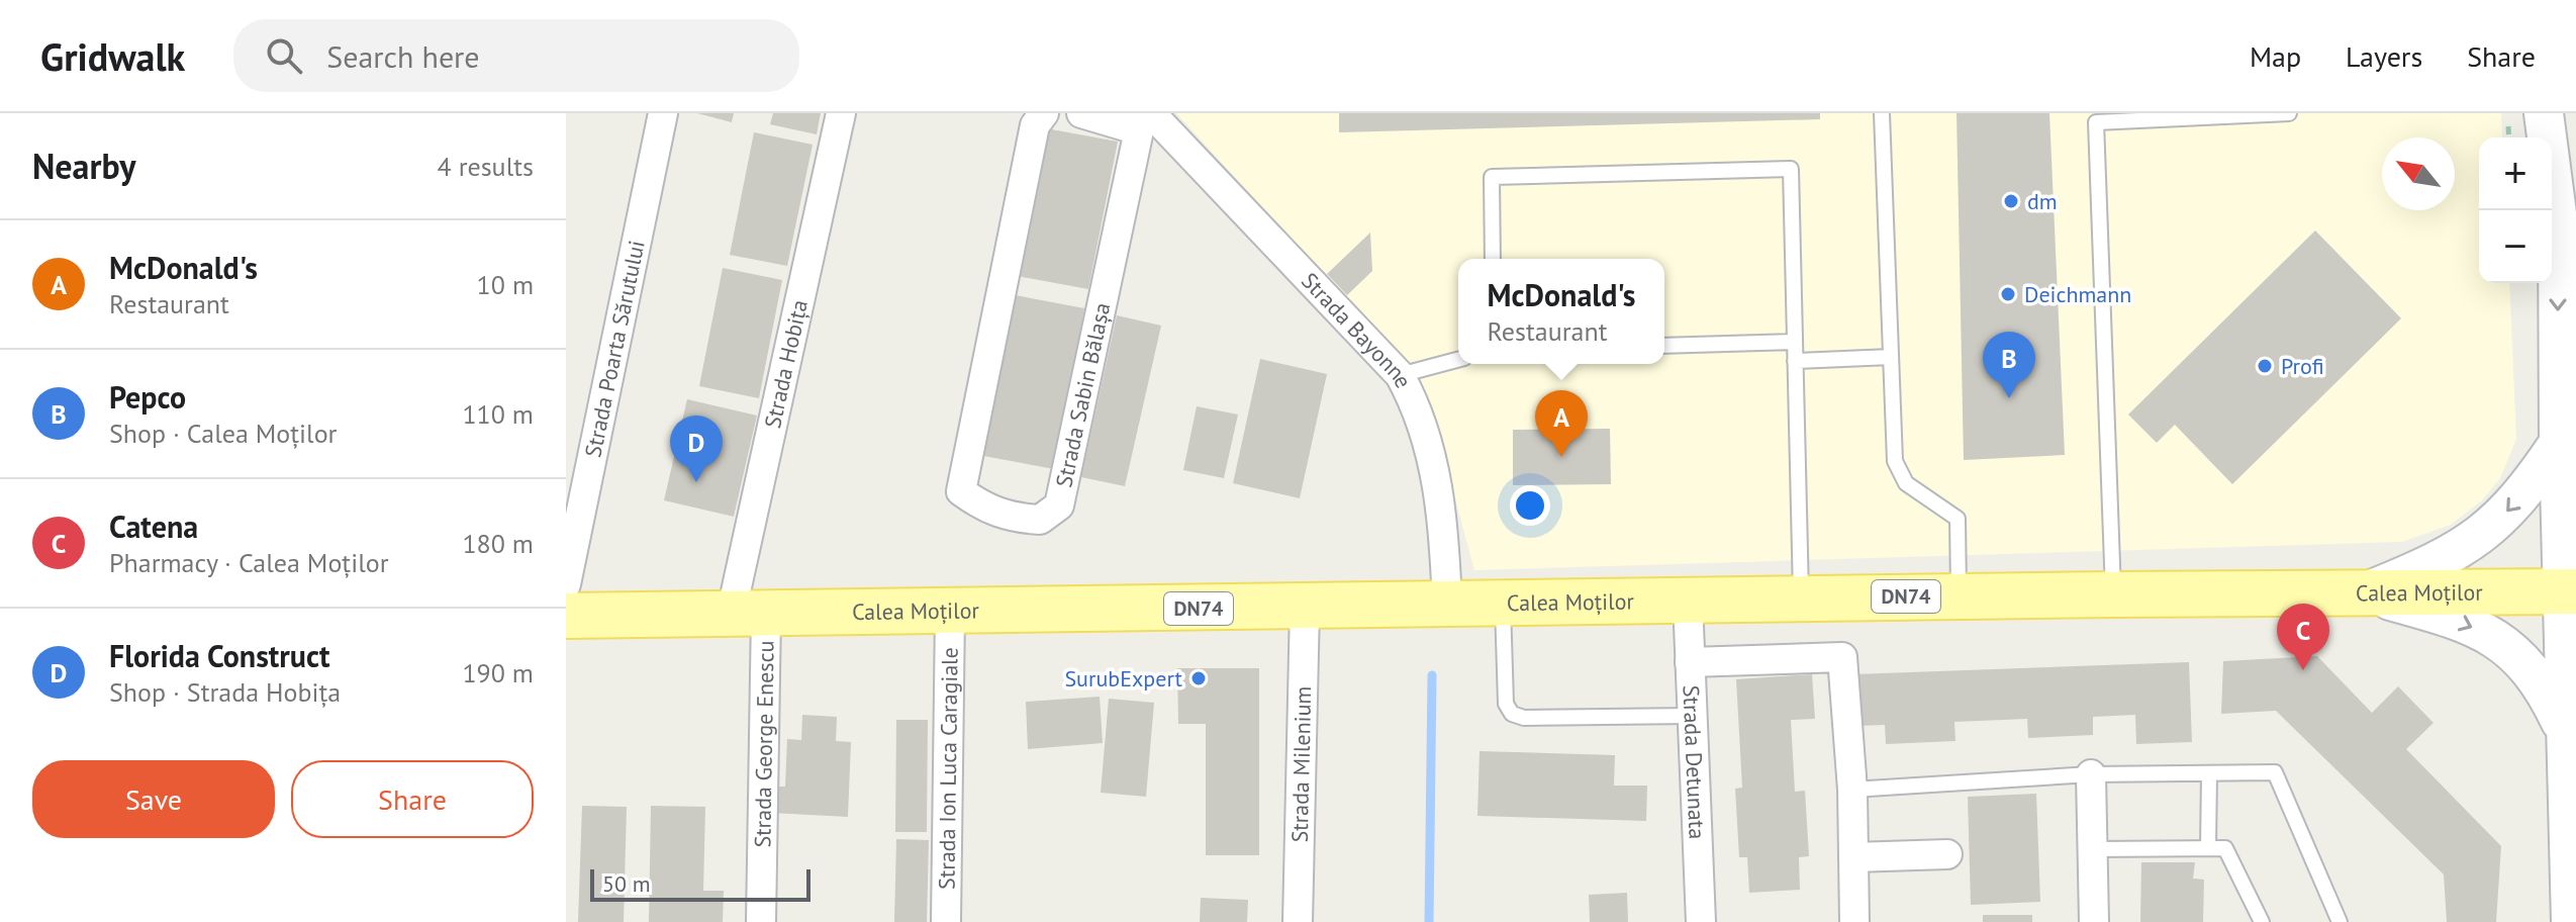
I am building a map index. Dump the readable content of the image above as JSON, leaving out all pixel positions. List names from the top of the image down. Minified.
{"streets":{"main road":["Calea Moților","DN74"],"street":["Strada Bayonne","Strada Poarta Sărutului","Strada Hobița","Strada Sabin Bălașa","Strada George Enescu","Strada Detunata","Strada Milenium","Strada Ion Luca Caragiale"]},"crossings":[["Strada Bayonne","Strada Sabin Bălașa"],["Strada Bayonne","Calea Moților"],["Strada Hobița","Calea Moților"],["Strada Hobița","Strada George Enescu"],["Calea Moților","Strada George Enescu"],["Calea Moților","Strada Detunata"],["Calea Moților","Strada Milenium"],["Calea Moților","Strada Ion Luca Caragiale"]],"places":["dm","Deichmann","Profi","SurubExpert"],"scale_bar":"50 m","north":"top left","page":{"header":"Gridwalk","search":"Search here","nav":["Map","Layers","Share"],"heading":["Nearby","4 results"],"map_buttons":["+","−"],"list":[{"mark":"A","name":"McDonald's","note":"Restaurant","value":"10 m"},{"mark":"B","name":"Pepco","note":"Shop · Calea Moților","value":"110 m"},{"mark":"C","name":"Catena","note":"Pharmacy · Calea Moților","value":"180 m"},{"mark":"D","name":"Florida Construct","note":"Shop · Strada Hobița","value":"190 m"}],"popup":["McDonald's","Restaurant"],"pins":["B","A","D","C"],"buttons":["Save","Share"],"scale":"50 m"}}
